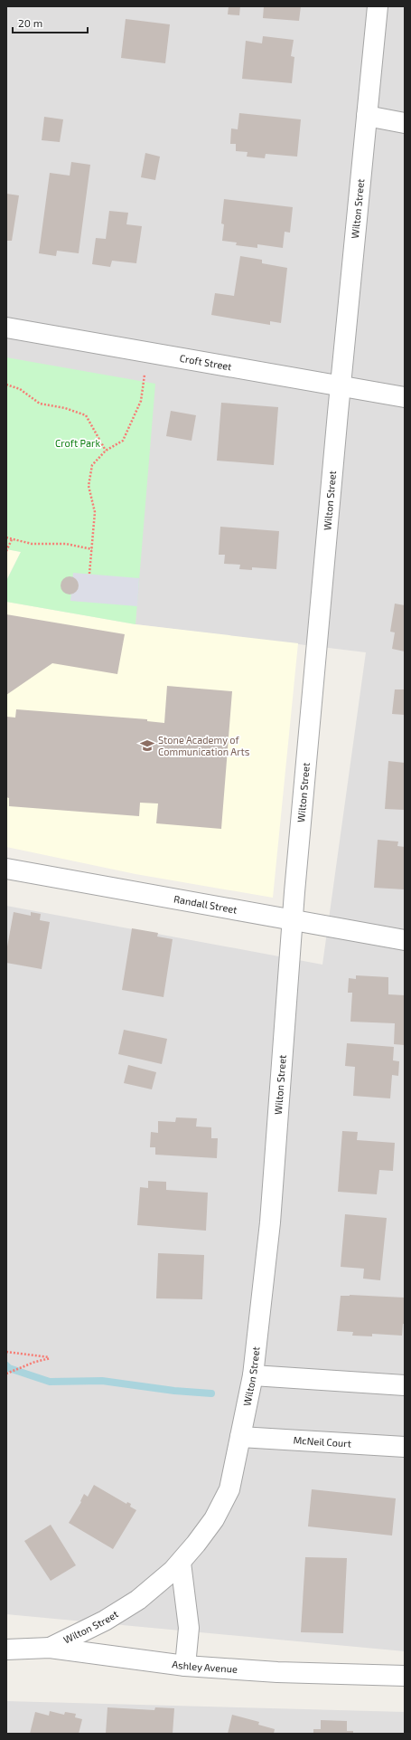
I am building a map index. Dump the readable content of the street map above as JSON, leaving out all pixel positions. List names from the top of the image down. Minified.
{"streets":{"street":["Wilton Street","Croft Street","Randall Street","McNeil Court","Ashley Avenue"]},"crossings":[["Wilton Street","Croft Street"],["Wilton Street","Randall Street"],["Wilton Street","McNeil Court"],["Wilton Street","Ashley Avenue"]],"parks":["Croft Park"],"places":{"school or university":["Stone Academy of Communication Arts"]},"scale_bar":"20 m"}
